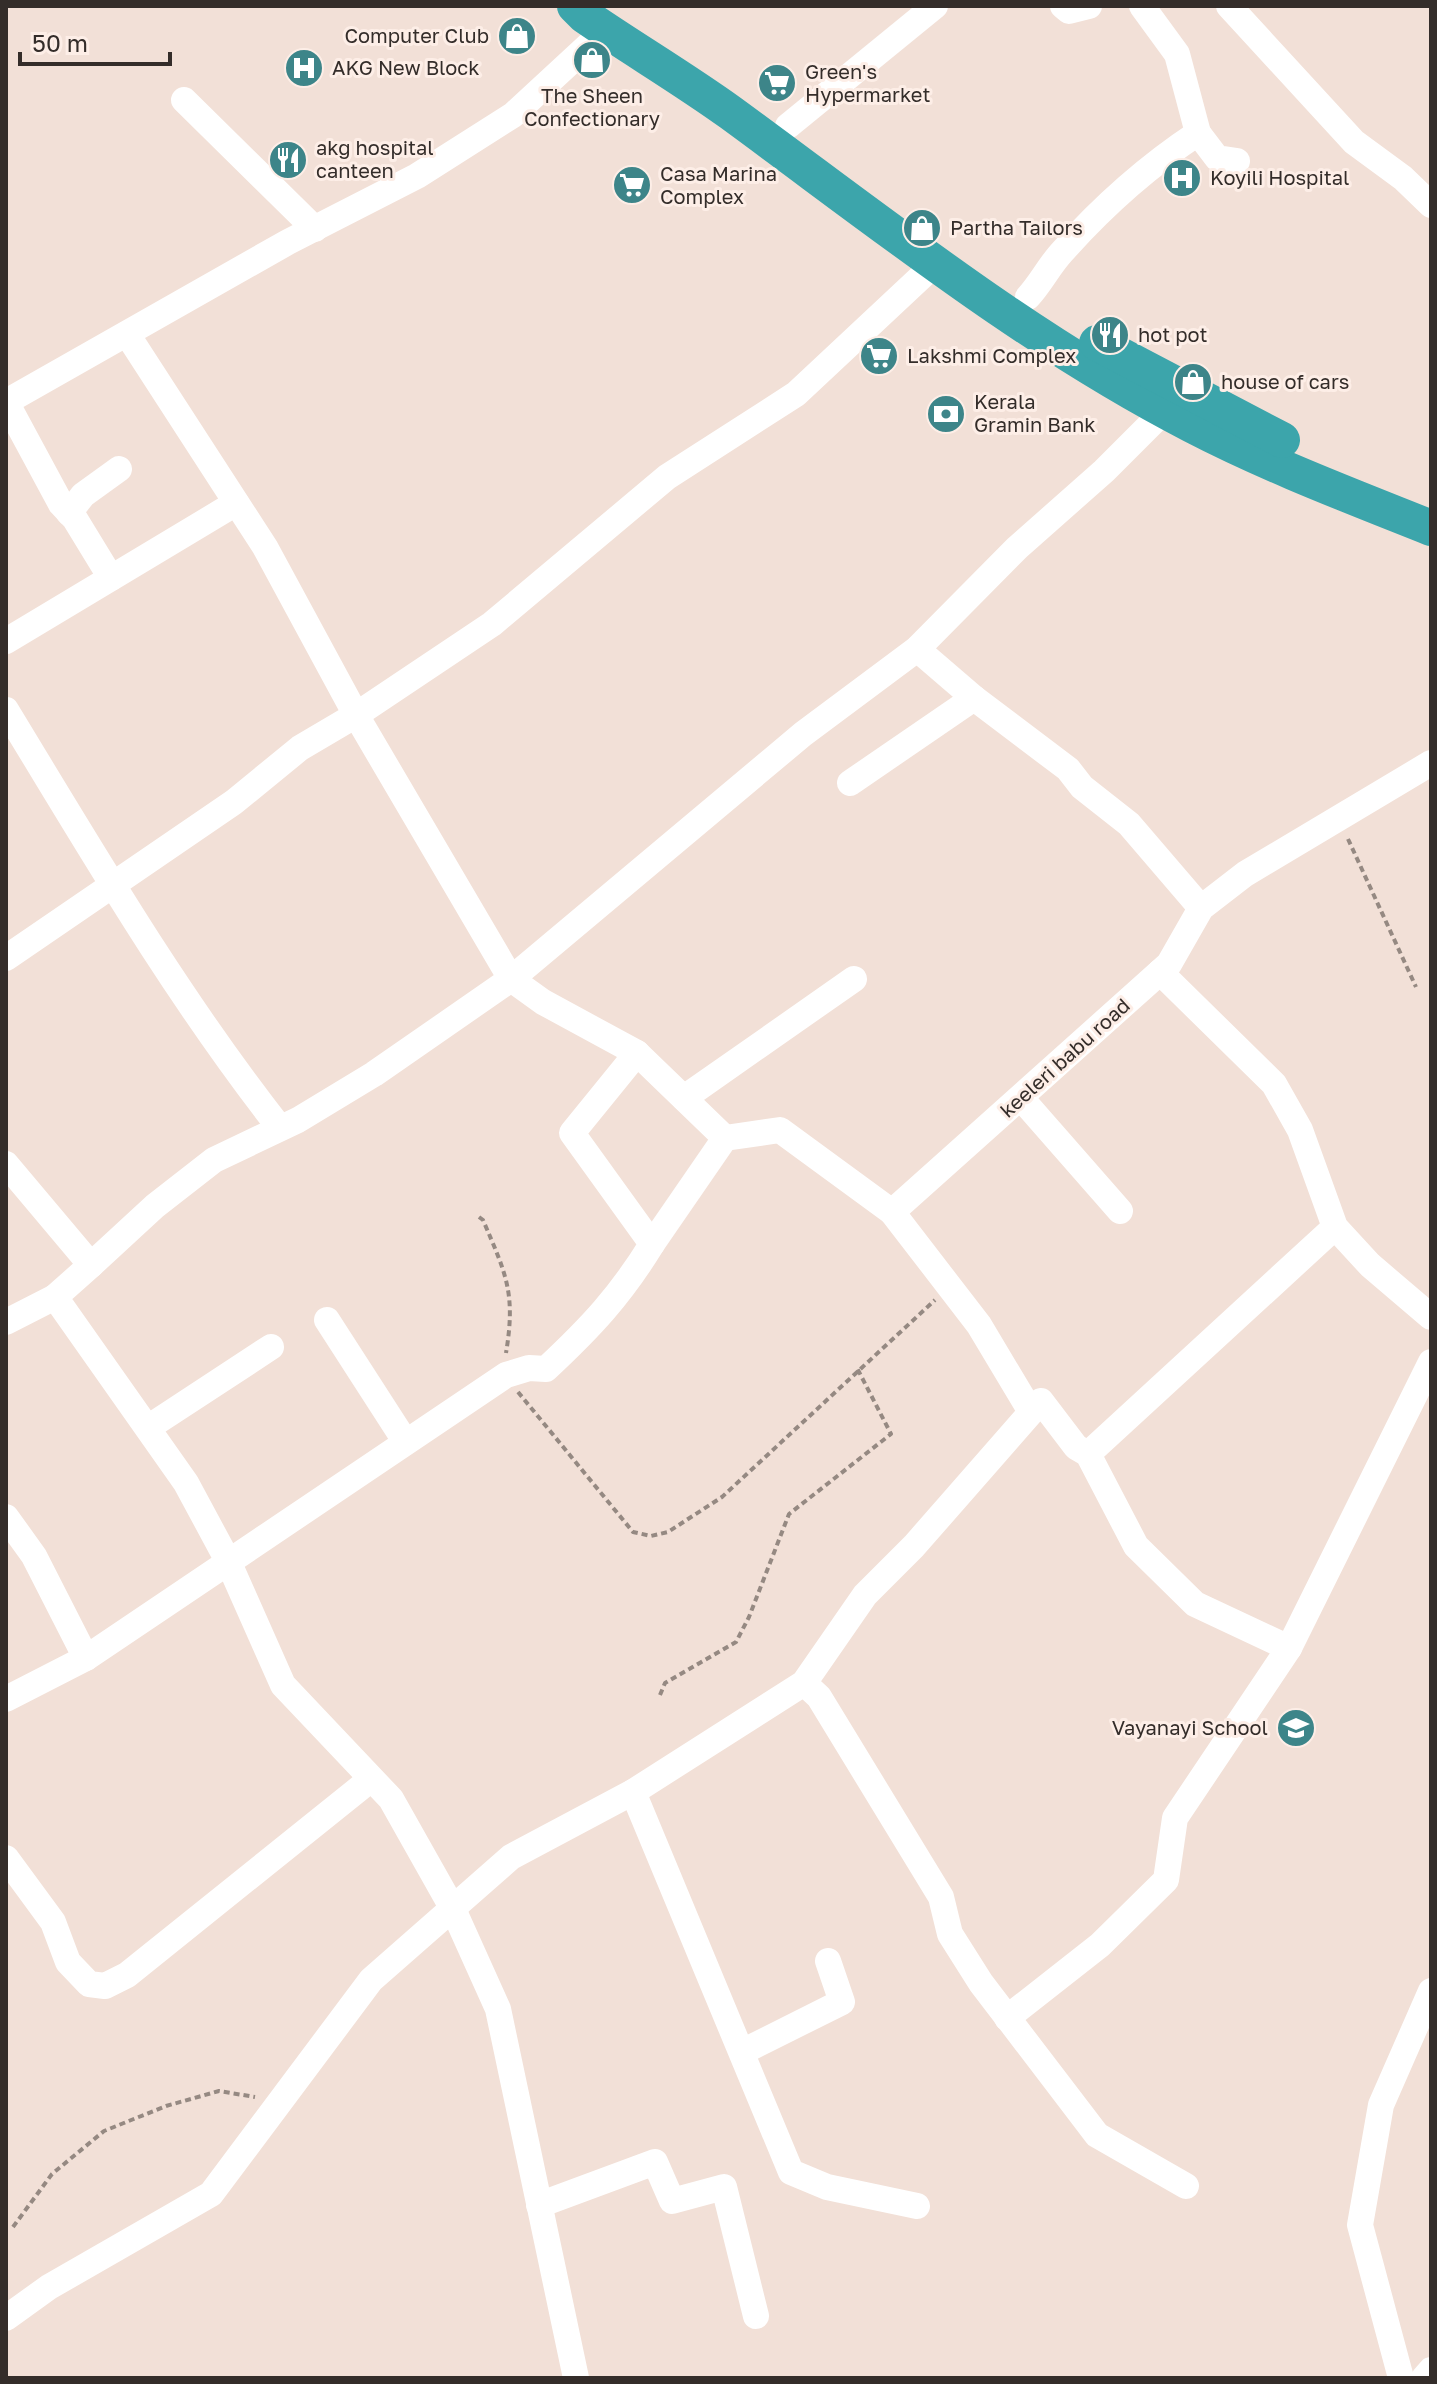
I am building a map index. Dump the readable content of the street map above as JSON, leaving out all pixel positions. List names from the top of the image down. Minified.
{"streets":{"street":["keeleri babu road"]},"places":{"shop":["Computer Club","The Sheen Confectionary","Partha Tailors","house of cars"],"hospital":["AKG New Block","Koyili Hospital"],"supermarket":["Green's Hypermarket","Casa Marina Complex","Lakshmi Complex"],"restaurant":["akg hospital canteen","hot pot"],"bank":["Kerala Gramin Bank"],"school or university":["Vayanayi School"]},"scale_bar":"50 m"}
